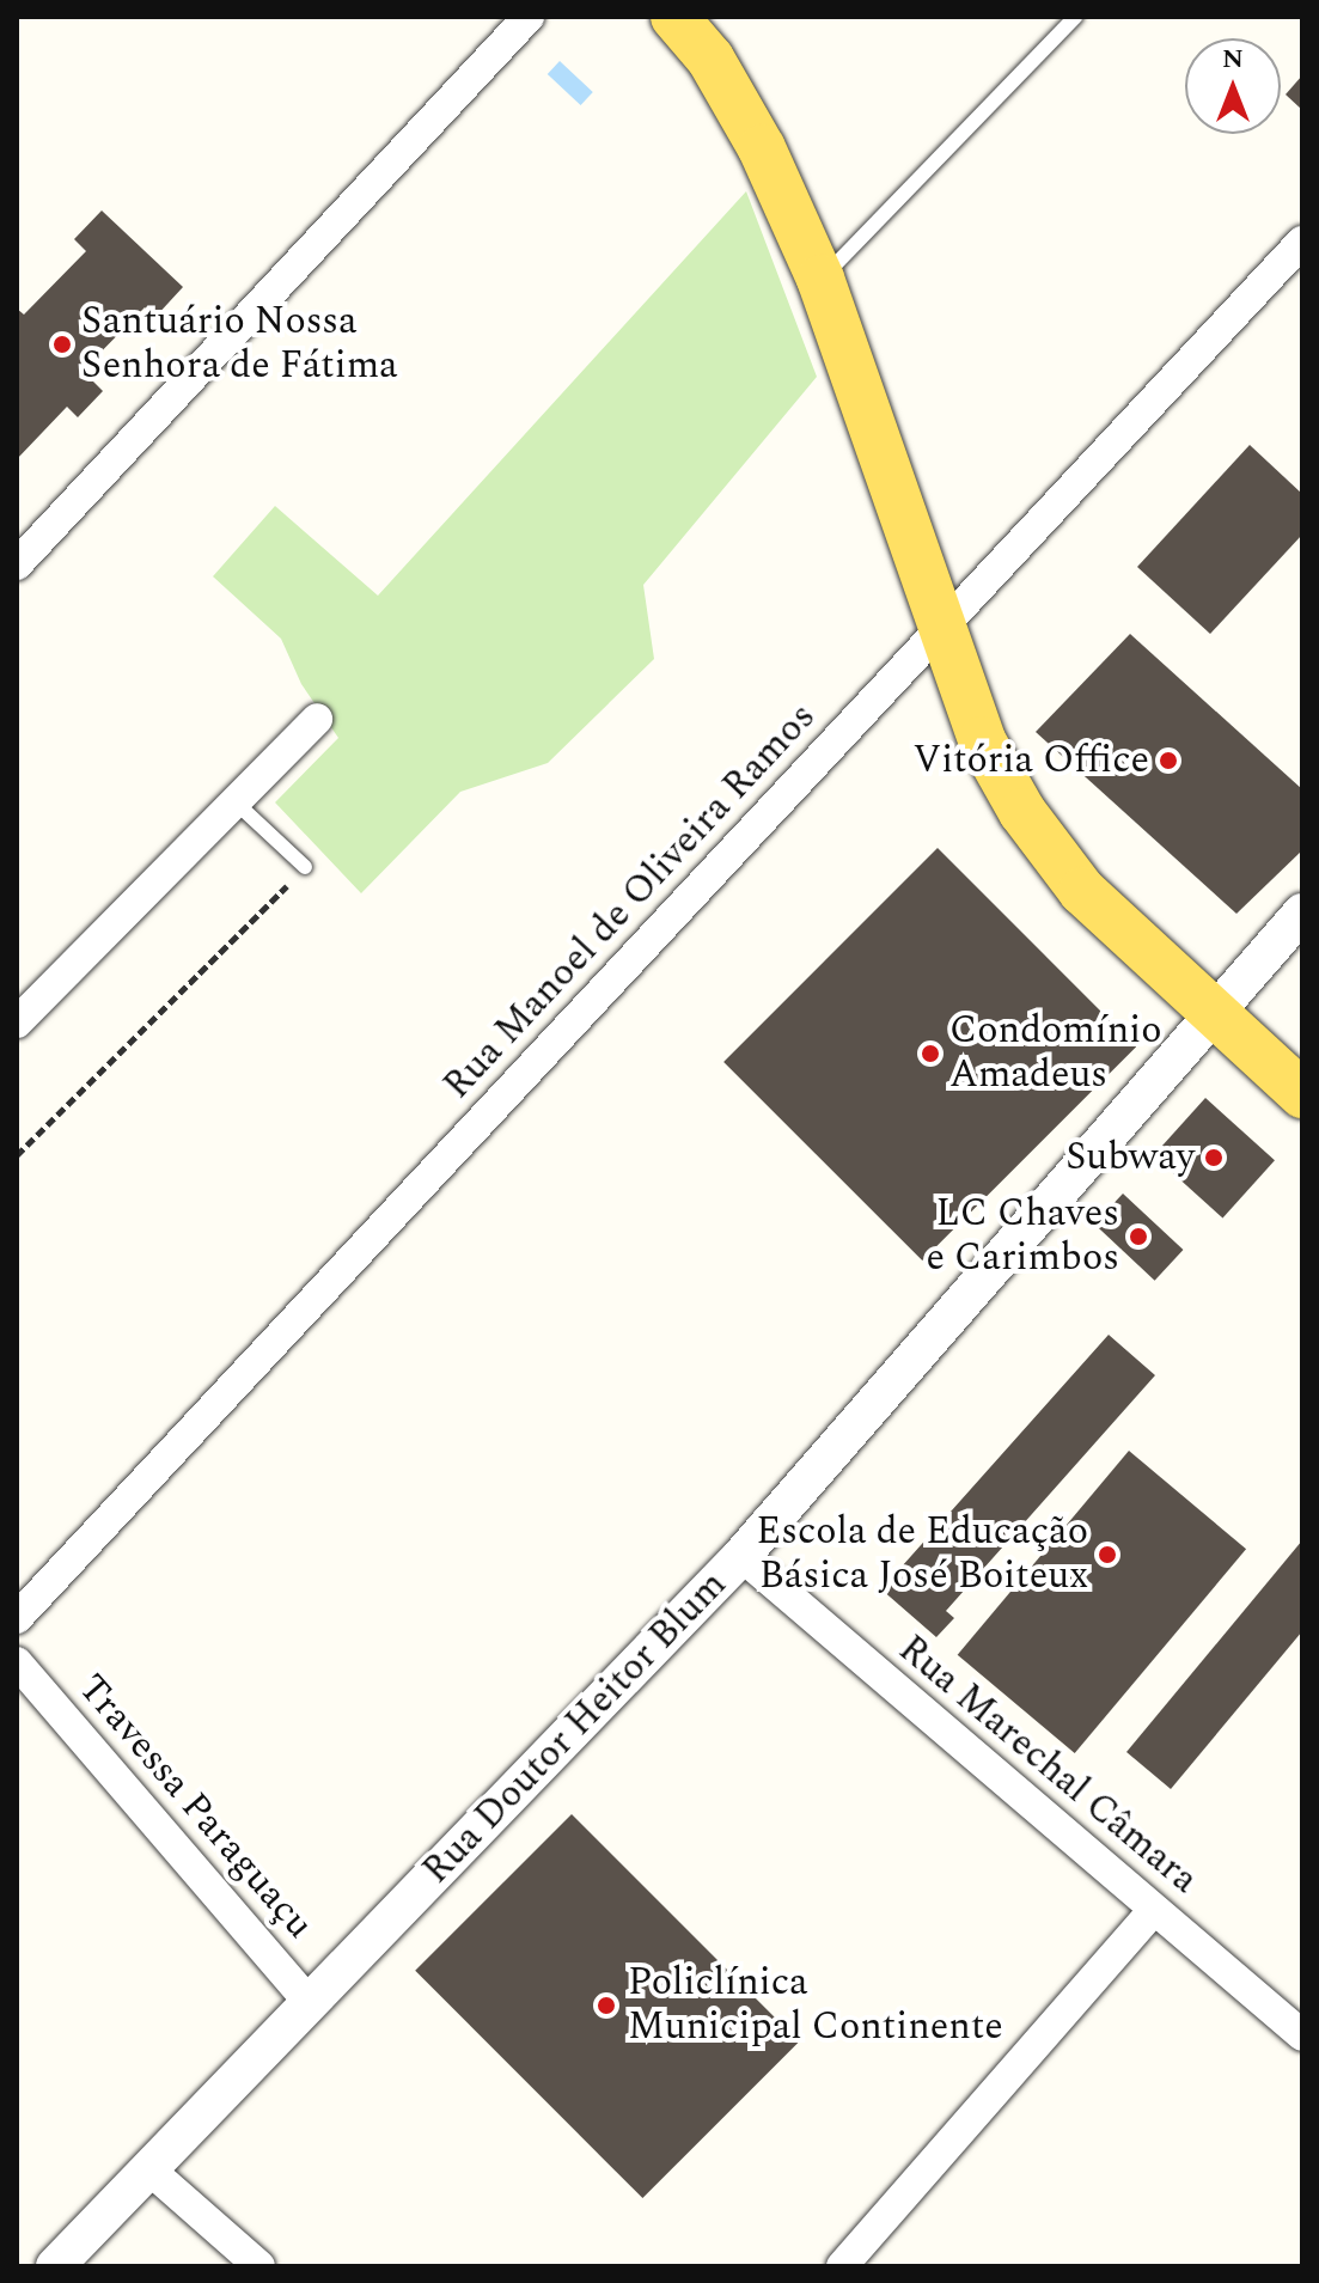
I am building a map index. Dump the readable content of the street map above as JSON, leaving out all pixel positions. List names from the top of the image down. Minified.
{"streets":{"street":["Rua Manoel de Oliveira Ramos","Rua Doutor Heitor Blum","Rua Marechal Câmara","Travessa Paraguaçu"]},"crossings":[["Rua Doutor Heitor Blum","Rua Marechal Câmara"],["Rua Doutor Heitor Blum","Travessa Paraguaçu"]],"places":["Santuário Nossa Senhora de Fátima","Vitória Office","Condomínio Amadeus","Subway","LC Chaves e Carimbos","Escola de Educação Básica José Boiteux","Policlínica Municipal Continente"],"north":"top"}
